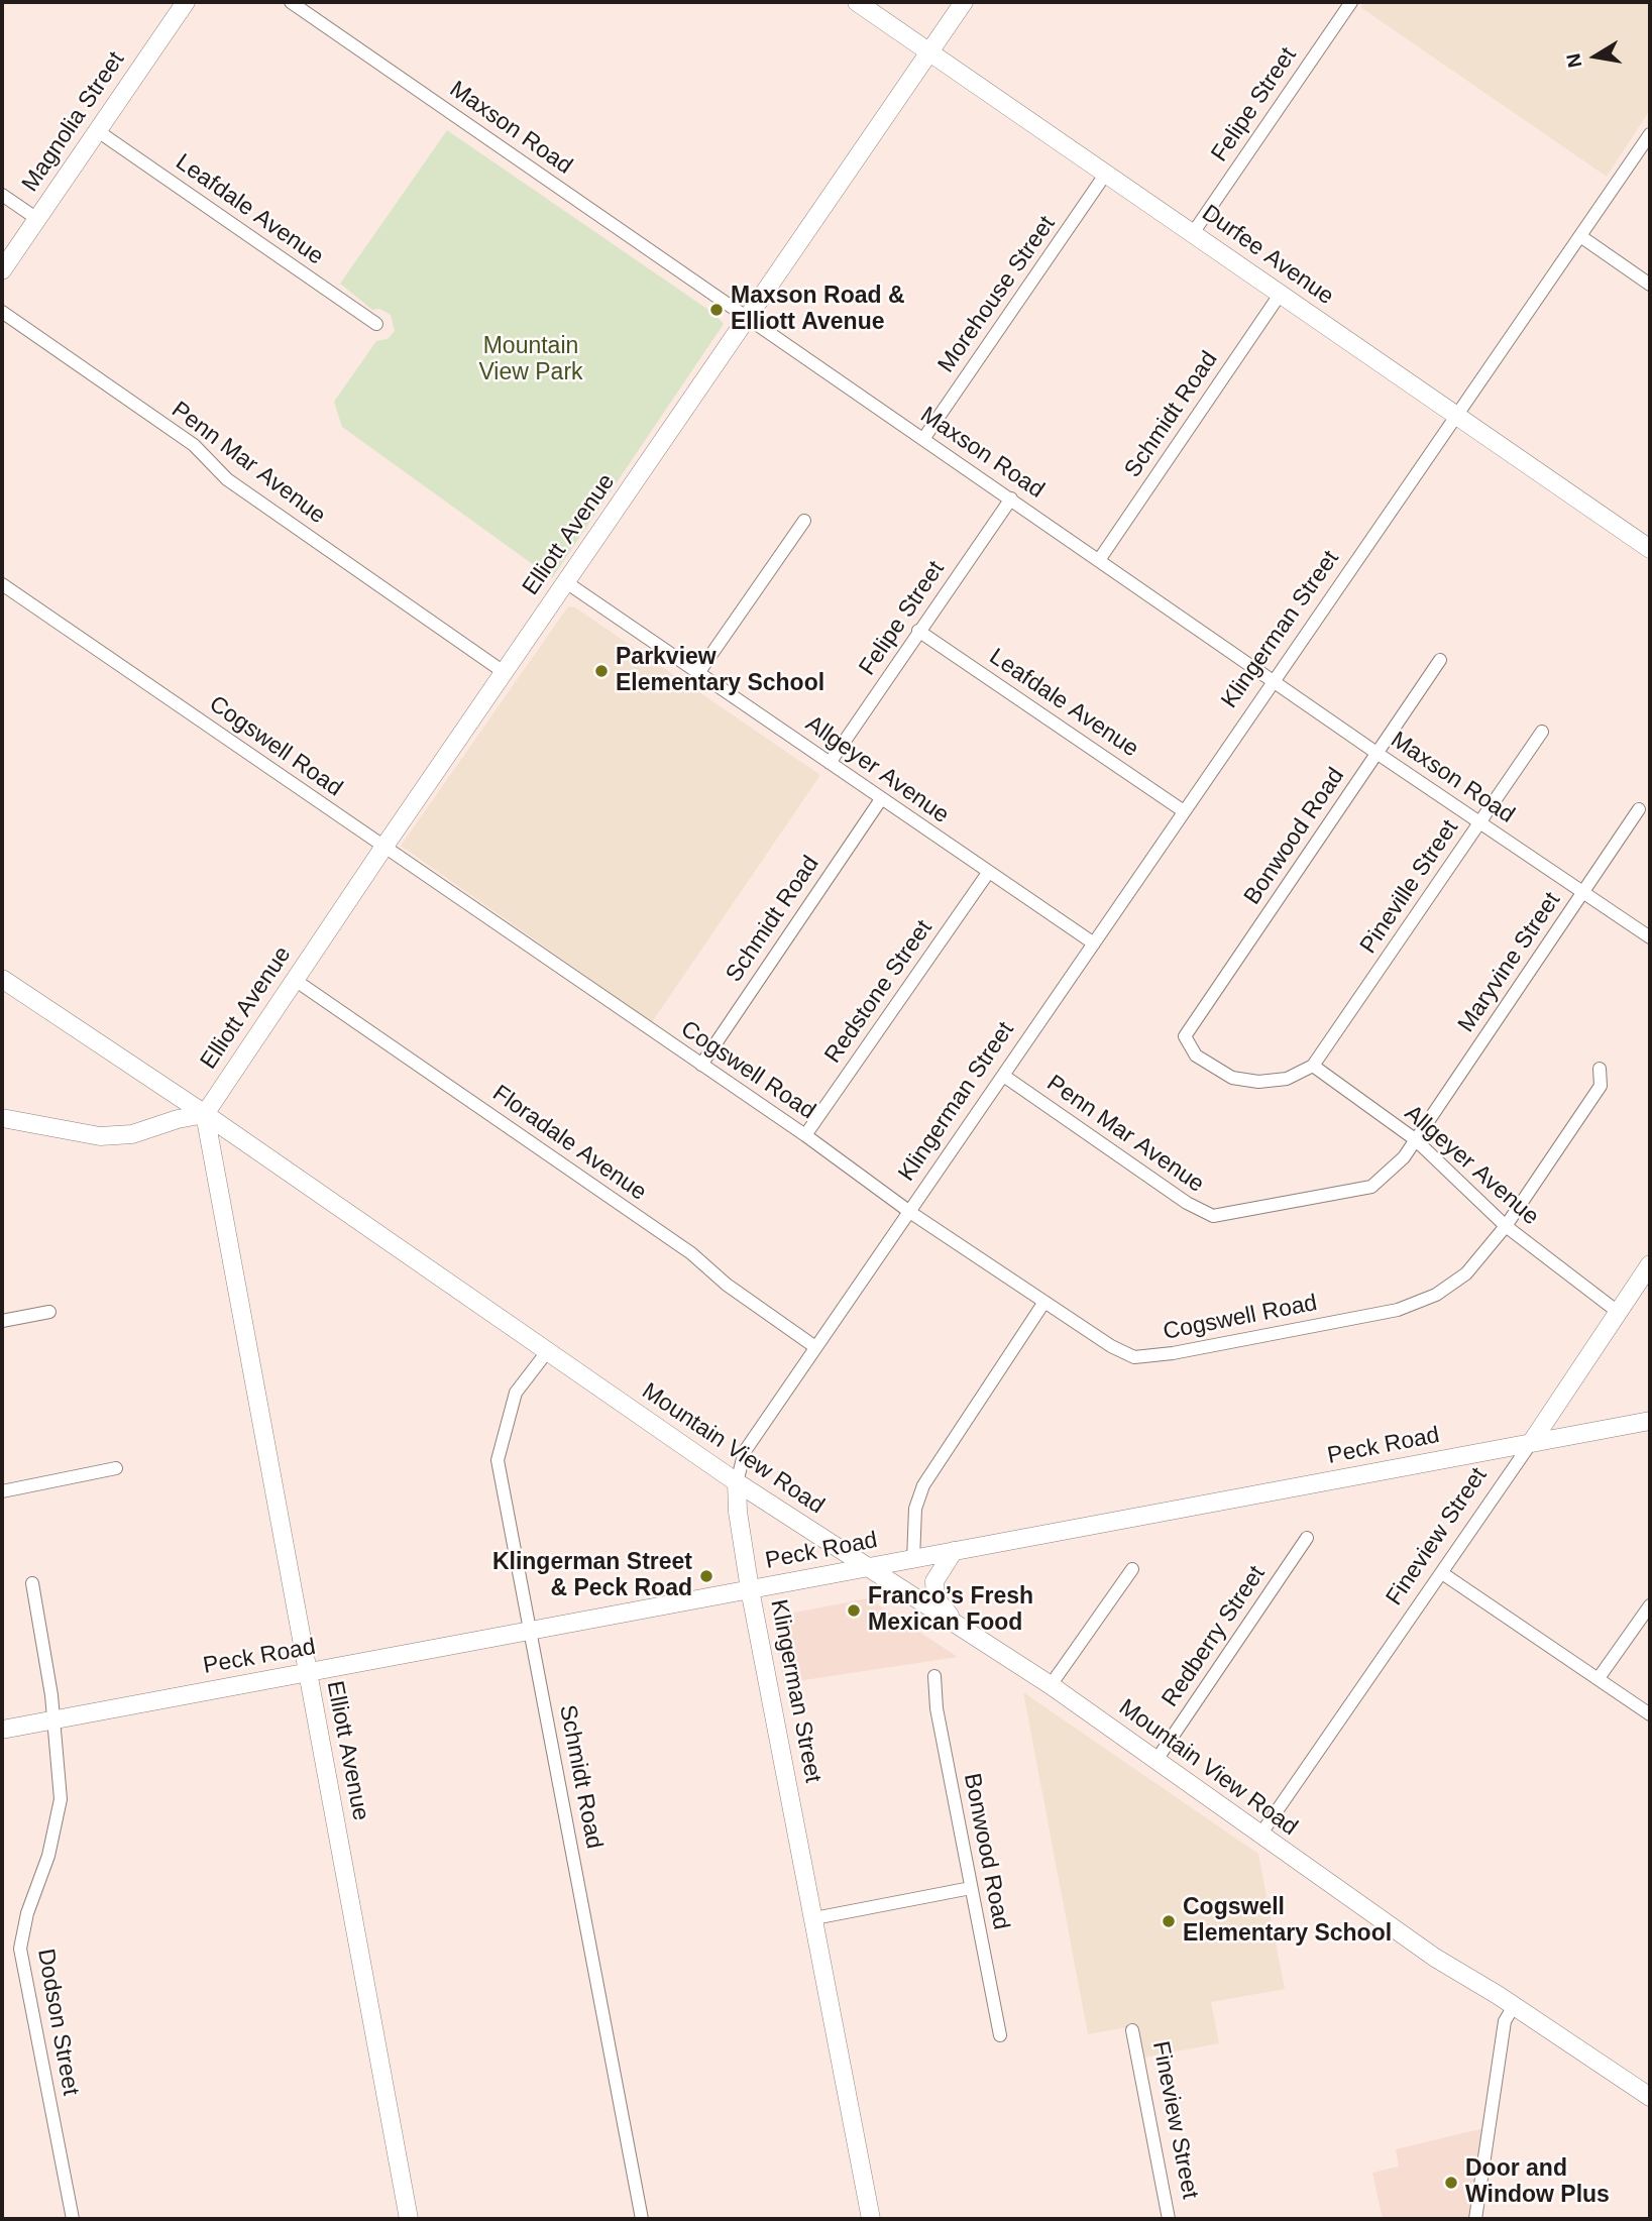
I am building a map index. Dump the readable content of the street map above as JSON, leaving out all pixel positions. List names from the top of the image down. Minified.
{"streets":{"street":["Felipe Street","Magnolia Street","Maxson Road","Leafdale Avenue","Durfee Avenue","Morehouse Street","Schmidt Road","Penn Mar Avenue","Elliott Avenue","Klingerman Street","Cogswell Road","Allgeyer Avenue","Bonwood Road","Pineville Street","Maryvine Street","Redstone Street","Floradale Avenue","Peck Road","Mountain View Road","Fineview Street","Redberry Street","Dodson Street"]},"crossings":[["Felipe Street","Maxson Road"],["Felipe Street","Leafdale Avenue"],["Felipe Street","Durfee Avenue"],["Felipe Street","Allgeyer Avenue"],["Magnolia Street","Leafdale Avenue"],["Maxson Road","Morehouse Street"],["Maxson Road","Schmidt Road"],["Maxson Road","Elliott Avenue"],["Maxson Road","Klingerman Street"],["Maxson Road","Bonwood Road"],["Maxson Road","Pineville Street"],["Maxson Road","Maryvine Street"],["Leafdale Avenue","Klingerman Street"],["Durfee Avenue","Morehouse Street"],["Durfee Avenue","Schmidt Road"],["Durfee Avenue","Elliott Avenue"],["Durfee Avenue","Klingerman Street"],["Schmidt Road","Cogswell Road"],["Schmidt Road","Allgeyer Avenue"],["Schmidt Road","Peck Road"],["Schmidt Road","Mountain View Road"],["Penn Mar Avenue","Elliott Avenue"],["Penn Mar Avenue","Klingerman Street"],["Penn Mar Avenue","Allgeyer Avenue"],["Penn Mar Avenue","Maryvine Street"],["Elliott Avenue","Cogswell Road"],["Elliott Avenue","Allgeyer Avenue"],["Elliott Avenue","Floradale Avenue"],["Elliott Avenue","Peck Road"],["Elliott Avenue","Mountain View Road"],["Klingerman Street","Cogswell Road"],["Klingerman Street","Allgeyer Avenue"],["Klingerman Street","Floradale Avenue"],["Klingerman Street","Peck Road"],["Klingerman Street","Mountain View Road"],["Cogswell Road","Allgeyer Avenue"],["Cogswell Road","Redstone Street"],["Allgeyer Avenue","Bonwood Road"],["Allgeyer Avenue","Pineville Street"],["Allgeyer Avenue","Maryvine Street"],["Allgeyer Avenue","Redstone Street"],["Allgeyer Avenue","Fineview Street"],["Bonwood Road","Pineville Street"],["Peck Road","Mountain View Road"],["Peck Road","Fineview Street"],["Peck Road","Dodson Street"],["Mountain View Road","Fineview Street"],["Mountain View Road","Redberry Street"]],"parks":["Mountain View Park"],"places":["Maxson Road & Elliott Avenue","Parkview Elementary School","Klingerman Street & Peck Road","Franco’s Fresh Mexican Food","Cogswell Elementary School","Door and Window Plus"],"north":"left"}
